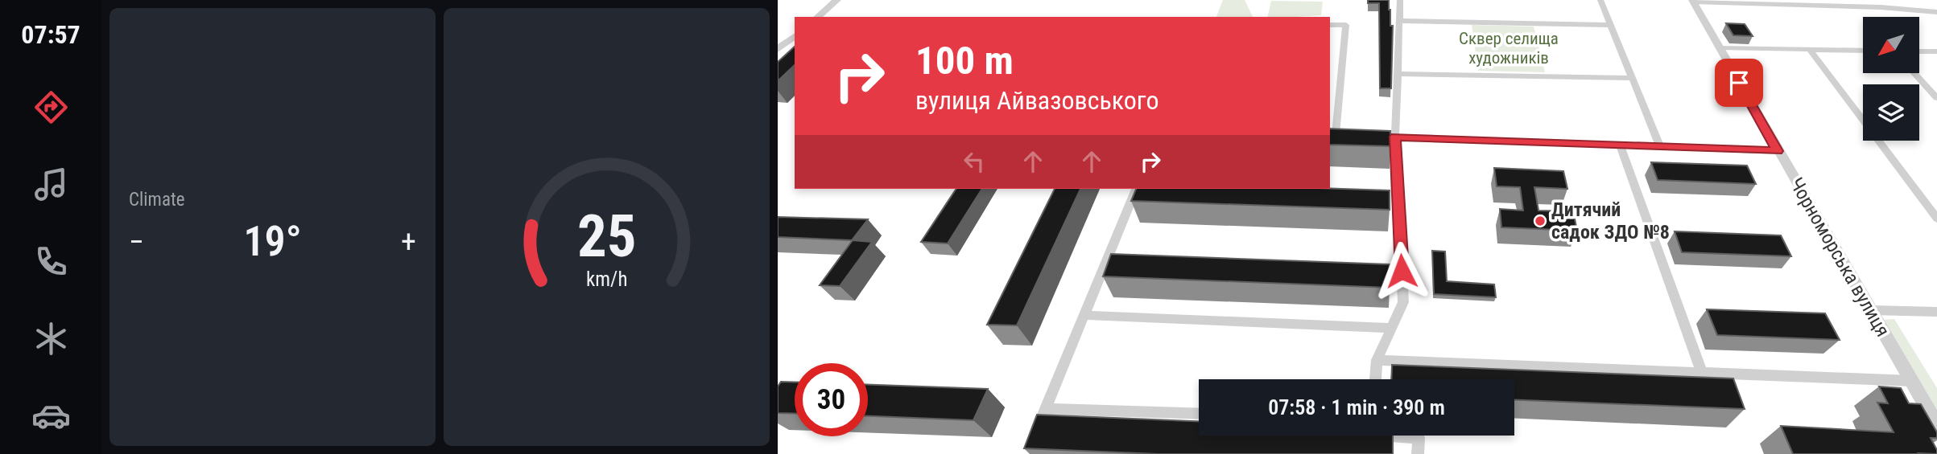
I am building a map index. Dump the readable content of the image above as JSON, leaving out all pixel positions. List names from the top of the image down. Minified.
{"streets":{"street":["Чорноморська вулиця"]},"parks":["Сквер селища художників"],"places":["Дитячий садок ЗДО №8"],"north":"bottom left","page":{"tabs":"07:57","tile":"Climate","turn":["100 m","вулиця Айвазовського"],"heat":["−","19°","+"],"limit":"30","trip":"07:58 · 1 min · 390 m","gauge":["25","km/h"]}}
